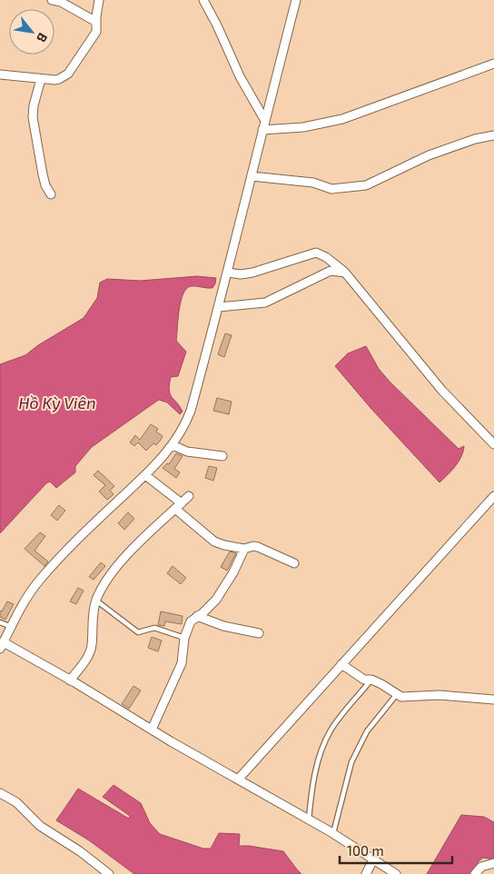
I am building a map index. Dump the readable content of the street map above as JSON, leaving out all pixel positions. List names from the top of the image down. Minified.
{"water":["Hồ Kỳ Viên"],"scale_bar":"100 m","north":"bottom right"}
